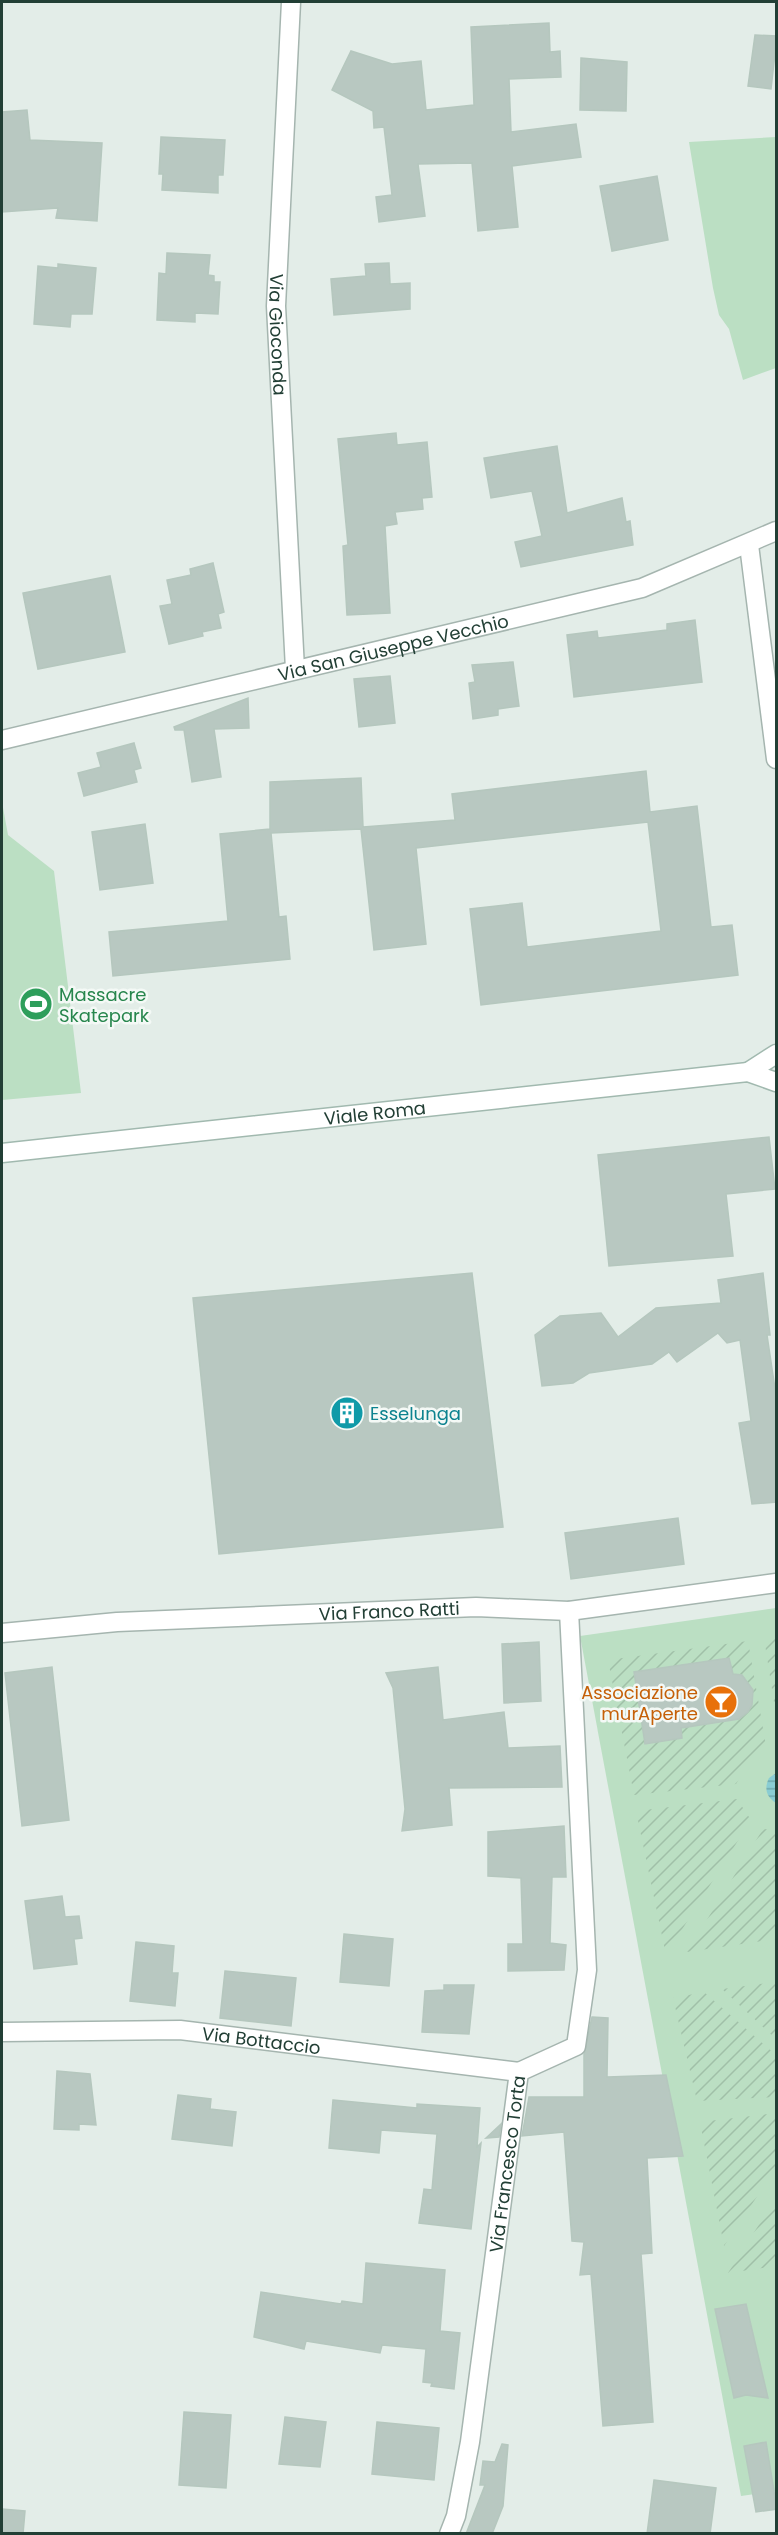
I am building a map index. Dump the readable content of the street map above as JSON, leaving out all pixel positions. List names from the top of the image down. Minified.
{"streets":{"street":["Via Gioconda","Via San Giuseppe Vecchio","Viale Roma","Via Franco Ratti","Via Bottaccio","Via Francesco Torta"]},"crossings":[["Via Gioconda","Via San Giuseppe Vecchio"],["Via Franco Ratti","Via Francesco Torta"],["Via Bottaccio","Via Francesco Torta"]],"places":{"sports":["Massacre Skatepark"],"building":["Esselunga"],"bar":["Associazione murAperte"]}}
